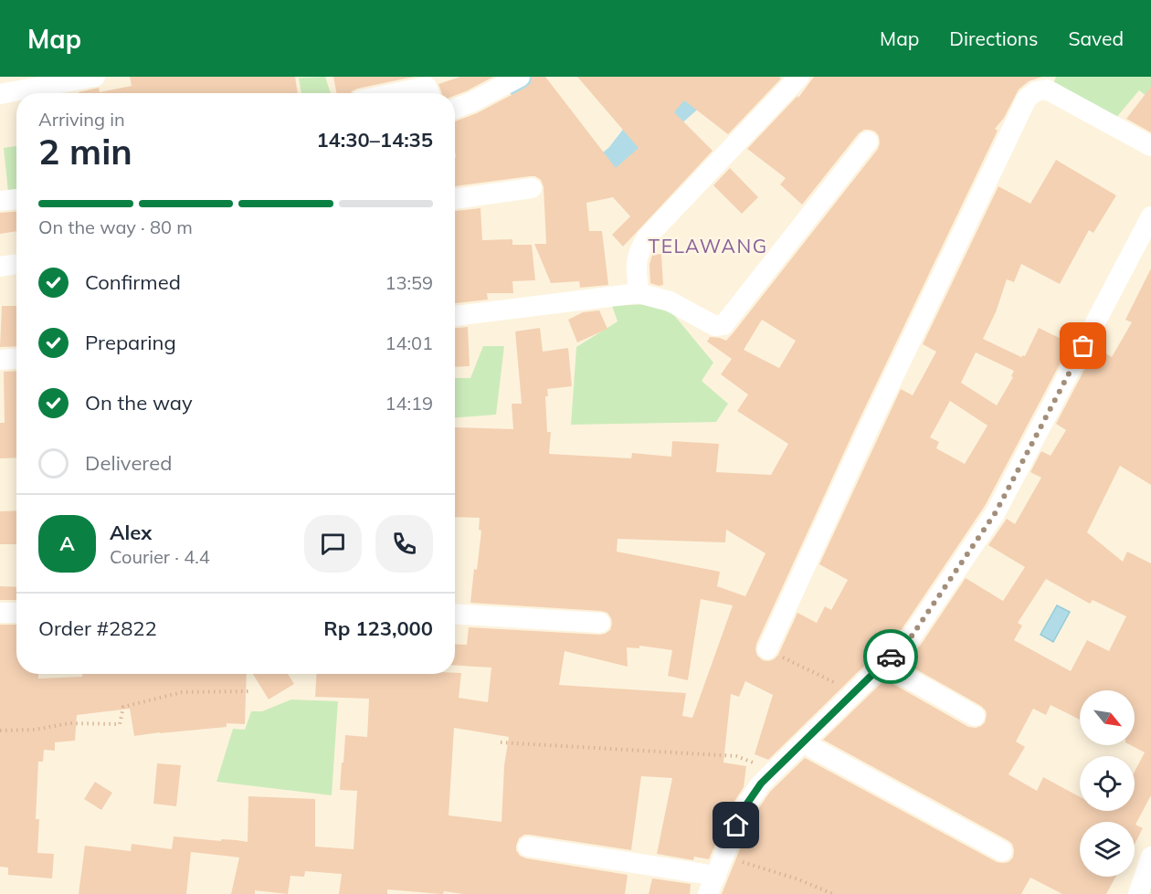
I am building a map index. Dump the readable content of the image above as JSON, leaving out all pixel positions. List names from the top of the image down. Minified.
{"districts":["TELAWANG"],"north":"bottom right","page":{"header":"Map","nav":["Map","Directions","Saved"],"heading":["2 min","Arriving in","14:30–14:35"],"panel":["Alex","Courier · 4.4","Order #2822","Rp 123,000"],"bar":"On the way · 80 m","list":[["Confirmed","13:59"],["Preparing","14:01"],["On the way","14:19"],"Delivered"],"round":"A"}}
